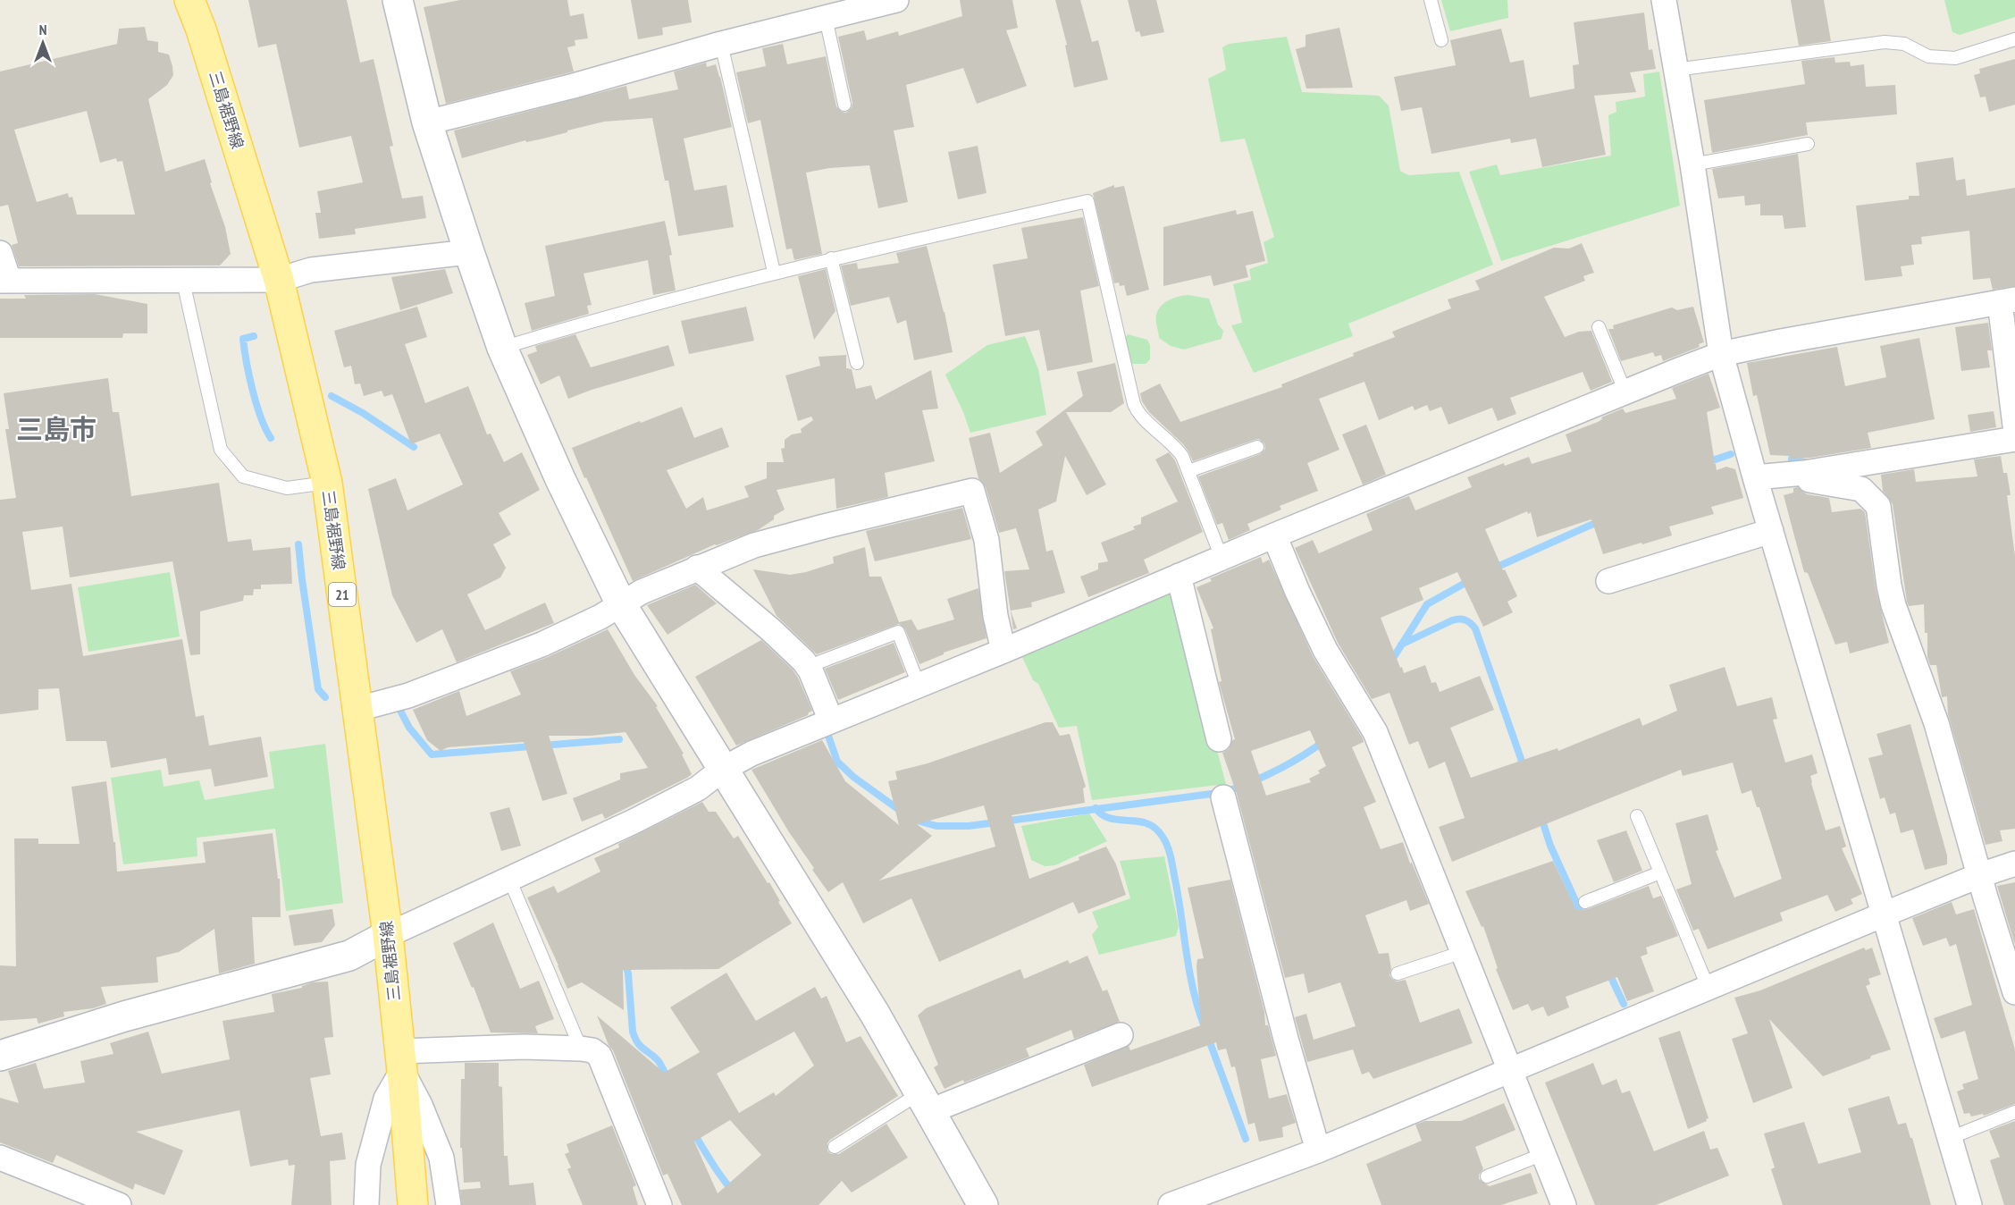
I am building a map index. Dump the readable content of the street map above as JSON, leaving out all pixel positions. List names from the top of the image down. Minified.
{"streets":{"main road":["三島裾野線","21"]},"districts":["三島市"],"north":"top"}
